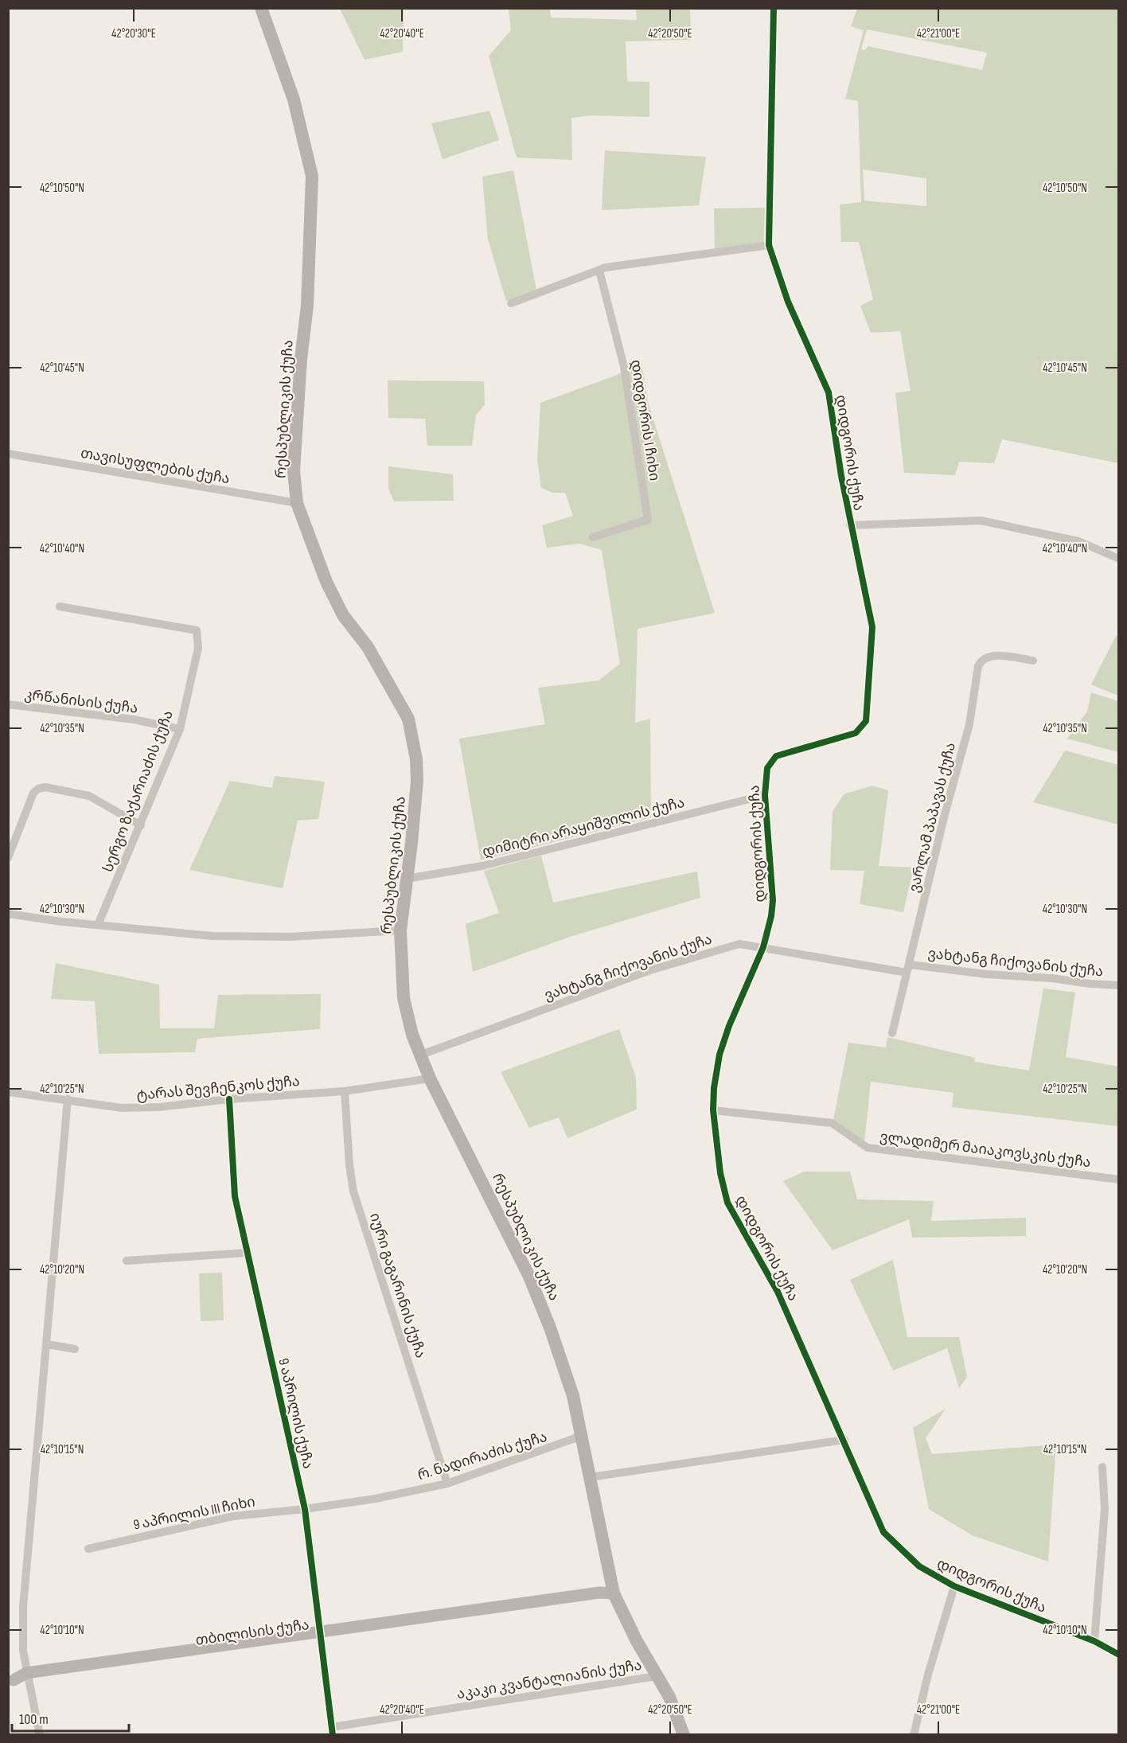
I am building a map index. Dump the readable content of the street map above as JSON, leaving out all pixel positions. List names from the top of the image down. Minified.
{"streets":{"main road":["რესპუბლიკის ქუჩა"],"street":["დიდგორის I ჩიხი","დიდგორის ქუჩა","თავისუფლების ქუჩა","კრწანისის ქუჩა","სერგო ზაქარიაძის ქუჩა","ვარლამ პაპავას ქუჩა","დიმიტრი არაყიშვილის ქუჩა","ვახტანგ ჩიქოვანის ქუჩა","ტარას შევჩენკოს ქუჩა","ვლადიმერ მაიაკოვსკის ქუჩა","იური გაგარინის ქუჩა","9 აპრილის ქუჩა","რ. ნადირაძის ქუჩა","9 აპრილის III ჩიხი","თბილისის ქუჩა","აკაკი კვანტალიანის ქუჩა"]},"crossings":[["რესპუბლიკის ქუჩა","თავისუფლების ქუჩა"],["რესპუბლიკის ქუჩა","დიმიტრი არაყიშვილის ქუჩა"],["რესპუბლიკის ქუჩა","ვახტანგ ჩიქოვანის ქუჩა"],["რესპუბლიკის ქუჩა","ტარას შევჩენკოს ქუჩა"],["რესპუბლიკის ქუჩა","რ. ნადირაძის ქუჩა"],["რესპუბლიკის ქუჩა","თბილისის ქუჩა"],["რესპუბლიკის ქუჩა","აკაკი კვანტალიანის ქუჩა"],["დიდგორის ქუჩა","დიმიტრი არაყიშვილის ქუჩა"],["დიდგორის ქუჩა","ვახტანგ ჩიქოვანის ქუჩა"],["დიდგორის ქუჩა","ვლადიმერ მაიაკოვსკის ქუჩა"],["კრწანისის ქუჩა","სერგო ზაქარიაძის ქუჩა"],["ვარლამ პაპავას ქუჩა","ვახტანგ ჩიქოვანის ქუჩა"],["ტარას შევჩენკოს ქუჩა","იური გაგარინის ქუჩა"],["ტარას შევჩენკოს ქუჩა","9 აპრილის ქუჩა"],["იური გაგარინის ქუჩა","რ. ნადირაძის ქუჩა"],["9 აპრილის ქუჩა","რ. ნადირაძის ქუჩა"],["9 აპრილის ქუჩა","9 აპრილის III ჩიხი"],["9 აპრილის ქუჩა","თბილისის ქუჩა"],["9 აპრილის ქუჩა","აკაკი კვანტალიანის ქუჩა"],["რ. ნადირაძის ქუჩა","9 აპრილის III ჩიხი"]],"scale_bar":"100 m","coordinates":["42°20'30\"E","42°20'40\"E","42°20'50\"E","42°21'00\"E","42°10'50\"N","42°10'45\"N","42°10'40\"N","42°10'35\"N","42°10'30\"N","42°10'25\"N","42°10'20\"N","42°10'15\"N","42°10'10\"N"]}
